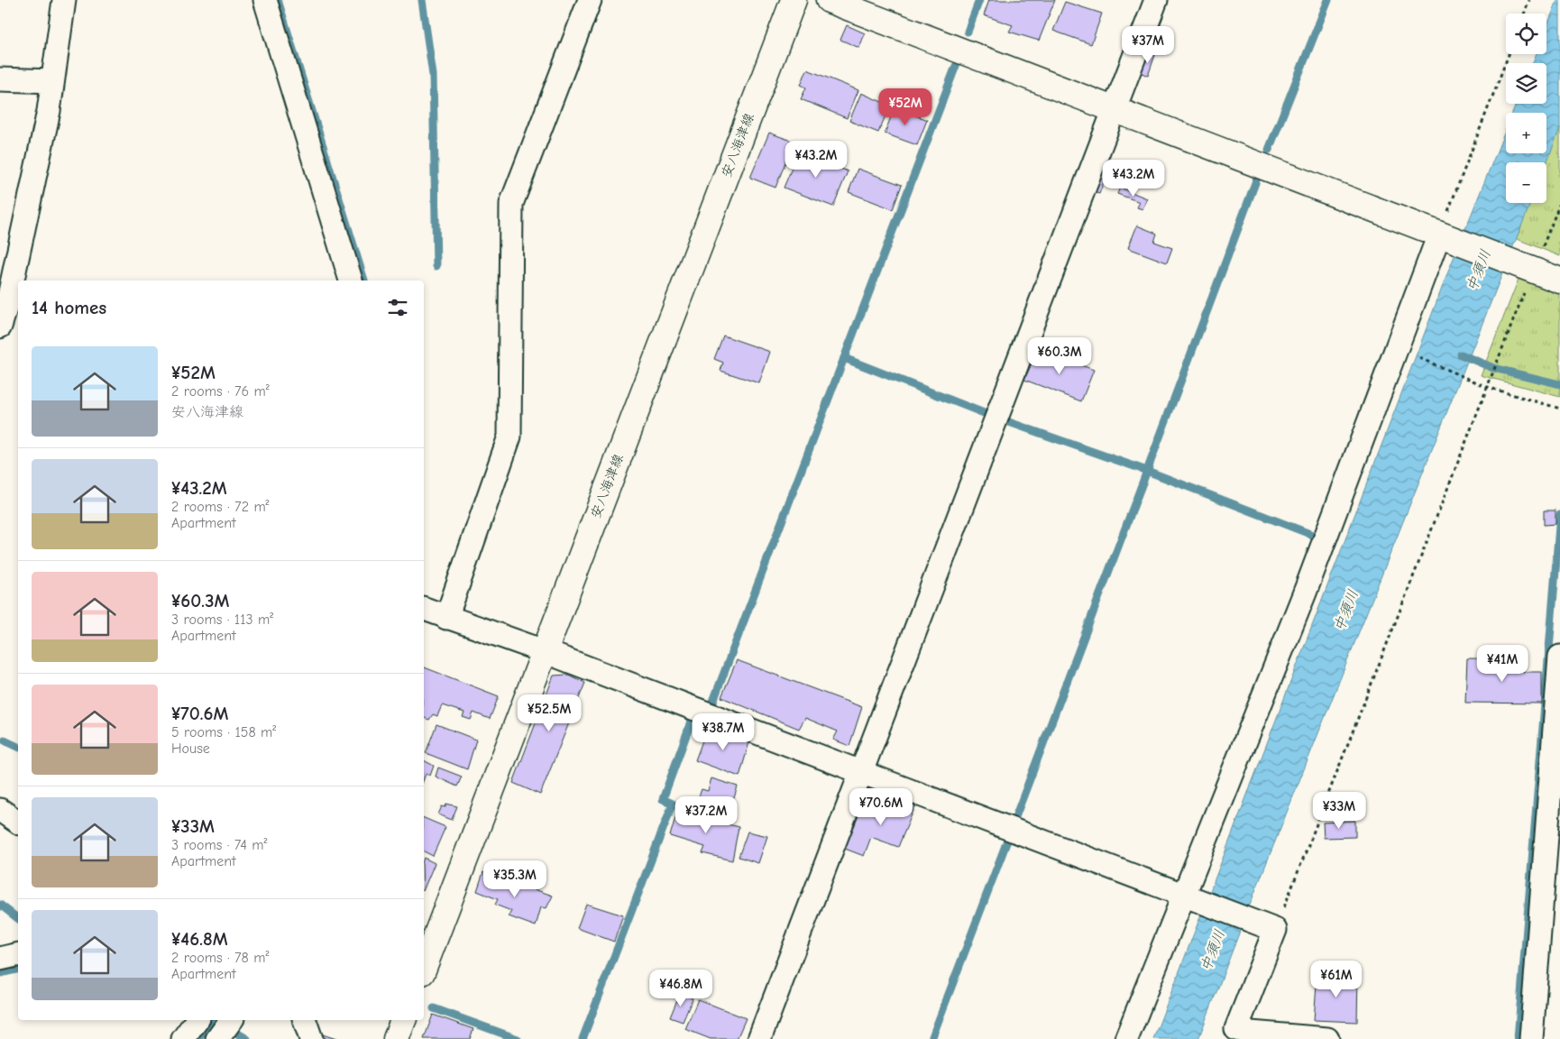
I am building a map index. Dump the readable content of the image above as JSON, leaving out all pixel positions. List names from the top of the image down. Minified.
{"streets":{"main road":["安八海津線"]},"water":["中須川"],"page":{"map_buttons":["+","−"],"price":["¥37M","¥52M","¥43.2M","¥43.2M","¥60.3M","¥41M","¥52.5M","¥38.7M","¥70.6M","¥33M","¥37.2M","¥35.3M","¥61M","¥46.8M"],"heading":"14 homes","list":[{"name":"¥52M","note":"2 rooms · 76 m² · 安八海津線"},{"name":"¥43.2M","note":"2 rooms · 72 m² · Apartment"},{"name":"¥60.3M","note":"3 rooms · 113 m² · Apartment"},{"name":"¥70.6M","note":"5 rooms · 158 m² · House"},{"name":"¥33M","note":"3 rooms · 74 m² · Apartment"},{"name":"¥46.8M","note":"2 rooms · 78 m² · Apartment"}]}}
